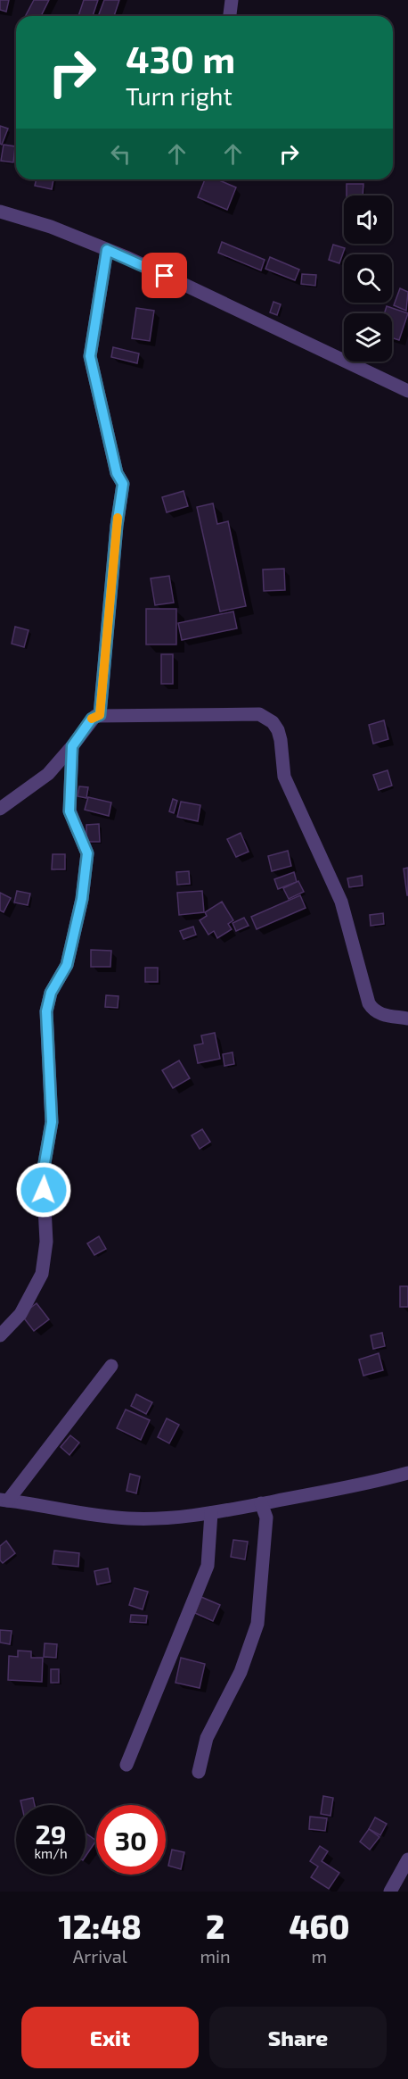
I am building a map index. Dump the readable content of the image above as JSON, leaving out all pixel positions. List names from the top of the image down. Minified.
{"page":{"turn":["430 m","Turn right"],"speed":"29 km/h","limit":"30","eta":["12:48","Arrival","2","min","460","m"],"buttons":["Exit","Share"]}}
